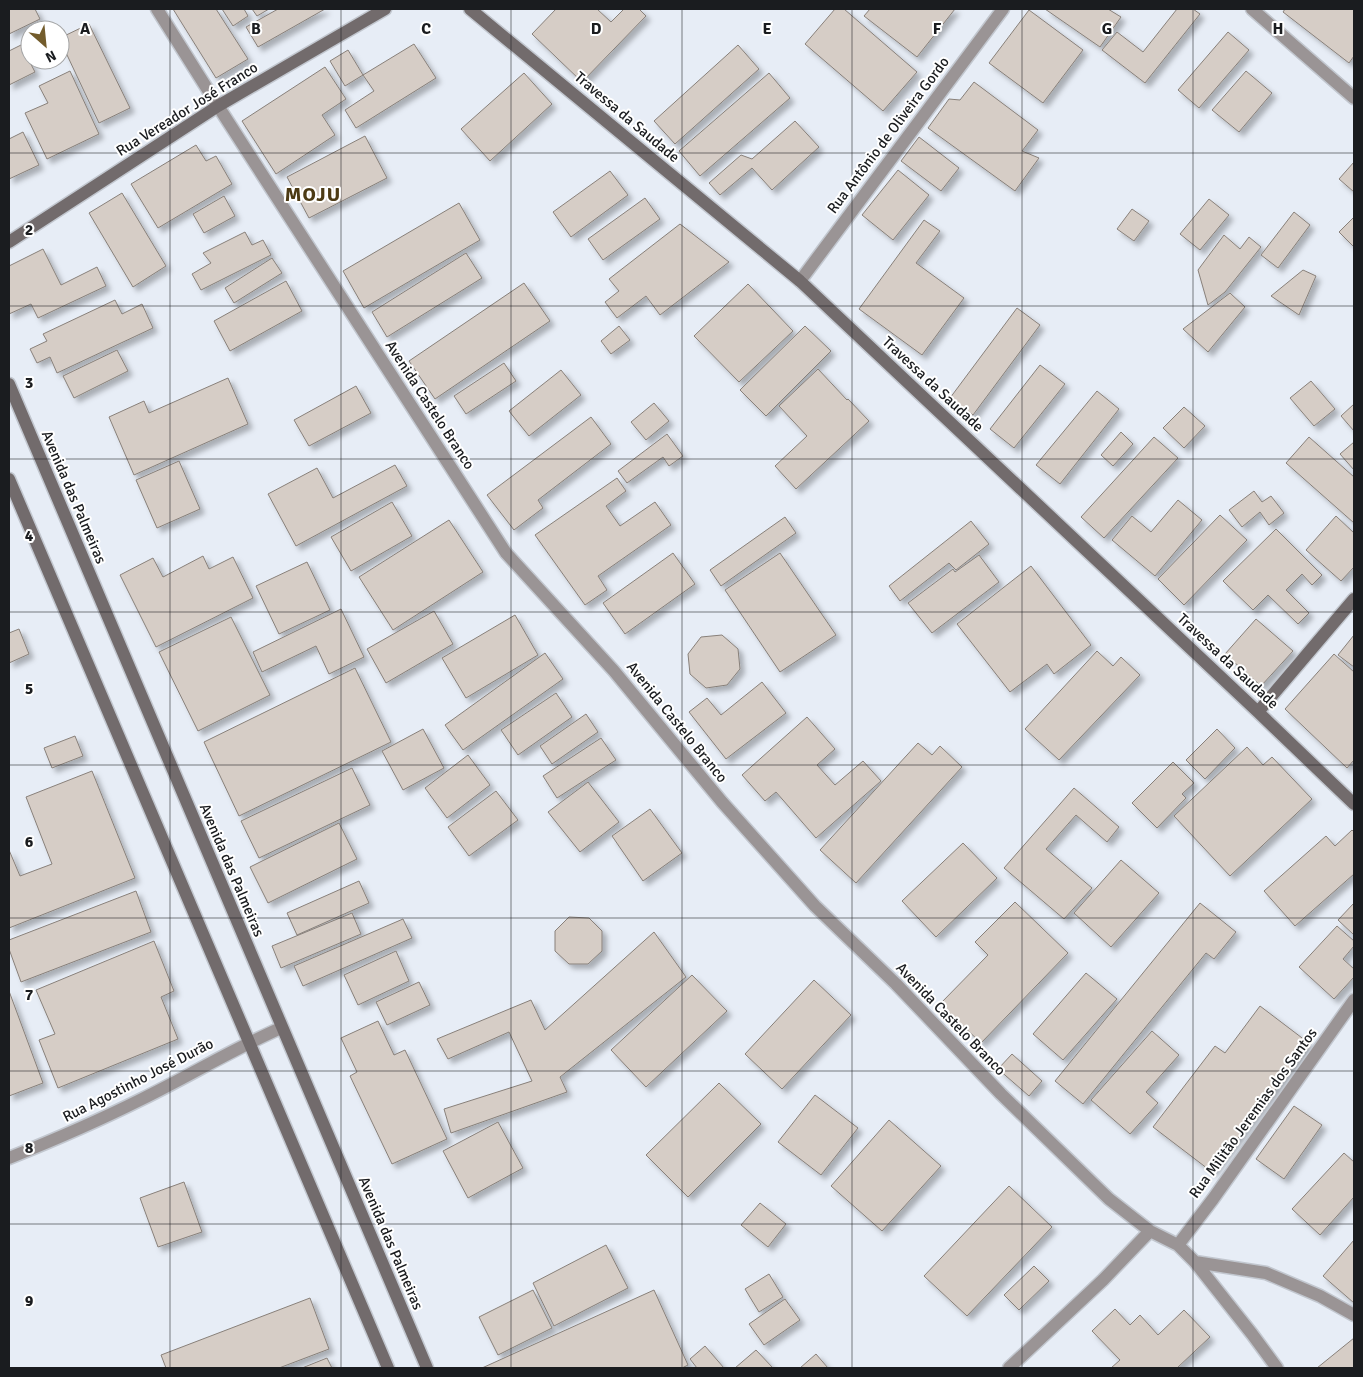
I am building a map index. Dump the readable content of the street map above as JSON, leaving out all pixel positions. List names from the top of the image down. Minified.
{"streets":{"main road":["Rua Vereador José Franco","Travessa da Saudade","Avenida das Palmeiras"],"street":["Rua Antônio de Oliveira Gordo","Avenida Castelo Branco","Rua Agostinho José Durão","Rua Militão Jeremias dos Santos"]},"crossings":[["Rua Vereador José Franco","Avenida Castelo Branco"],["Travessa da Saudade","Rua Antônio de Oliveira Gordo"],["Avenida Castelo Branco","Rua Militão Jeremias dos Santos"],["Avenida das Palmeiras","Rua Agostinho José Durão"]],"districts":["MOJU"],"north":"bottom right","grid":{"columns":["A","B","C","D","E","F","G","H"],"rows":["2","3","4","5","6","7","8","9"]}}
